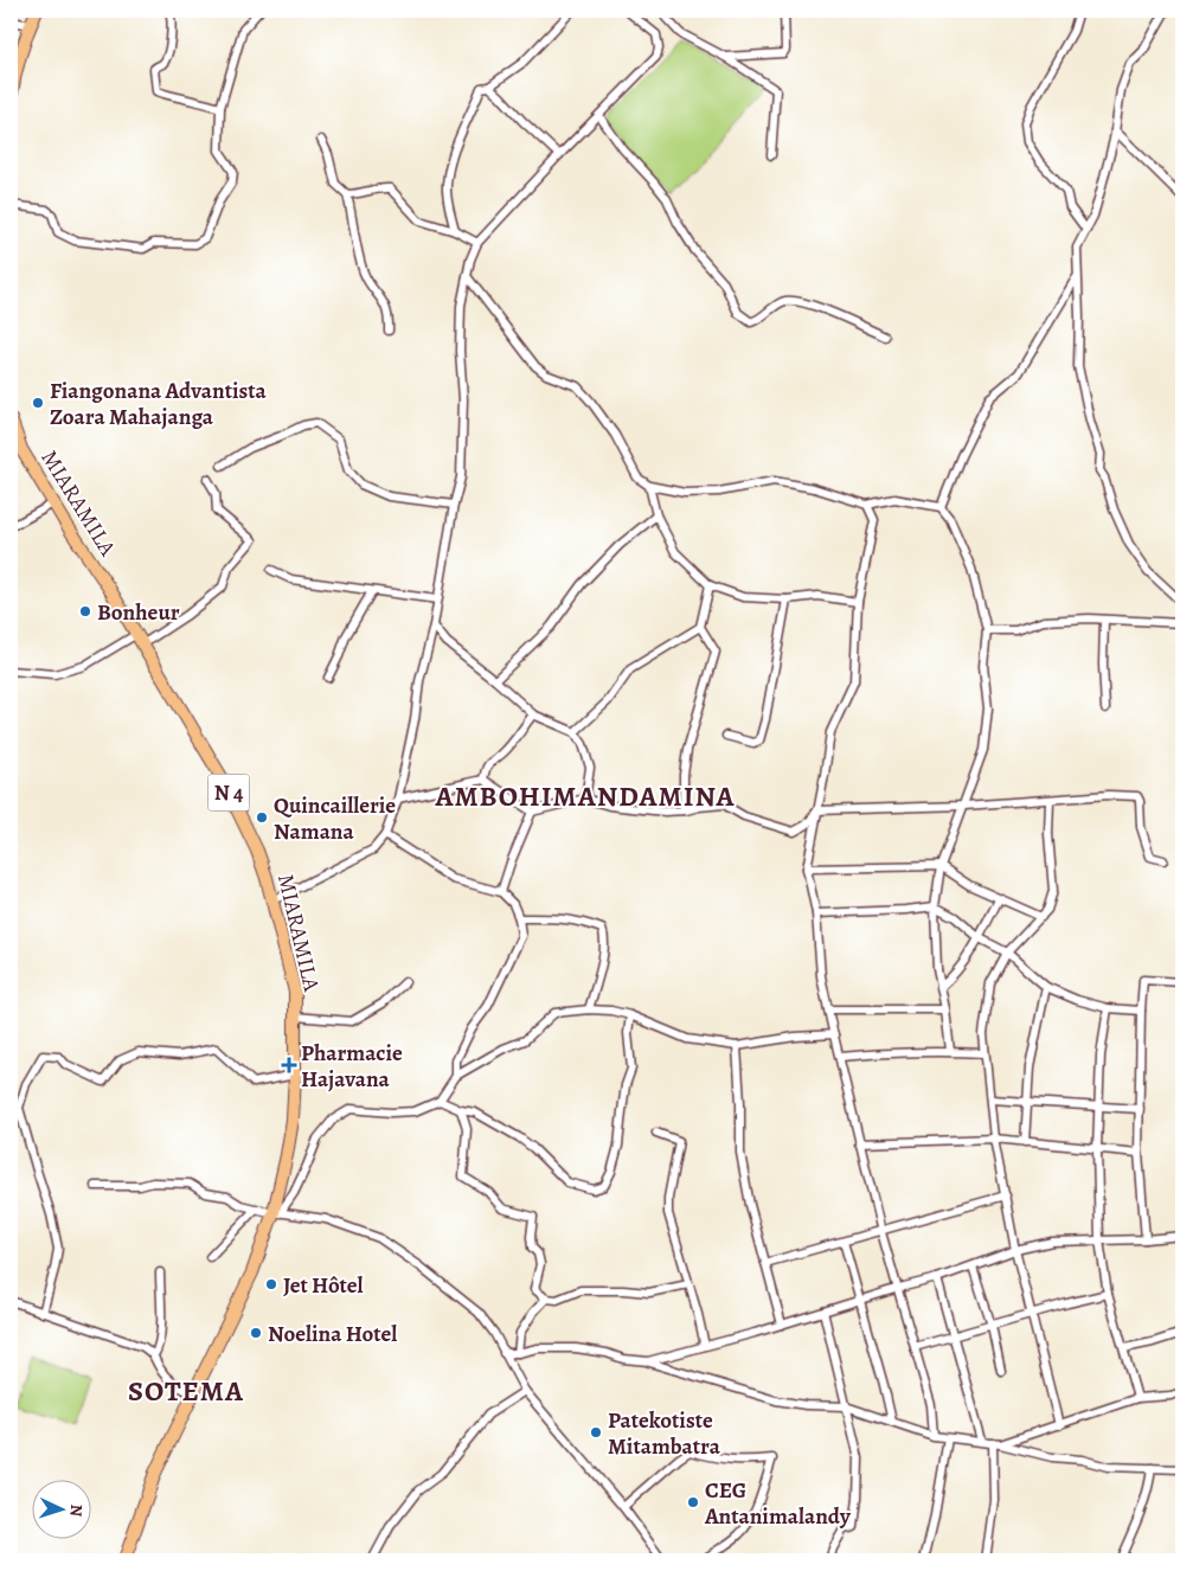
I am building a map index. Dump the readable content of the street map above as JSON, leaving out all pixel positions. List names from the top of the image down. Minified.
{"streets":{"main road":["MIARAMILA","N 4"]},"districts":["AMBOHIMANDAMINA","SOTEMA"],"places":{"other":["Fiangonana Advantista Zoara Mahajanga","Bonheur","Quincaillerie Namana","Jet Hôtel","Noelina Hotel","Patekotiste Mitambatra","CEG Antanimalandy"],"health":["Pharmacie Hajavana"]},"north":"right"}
